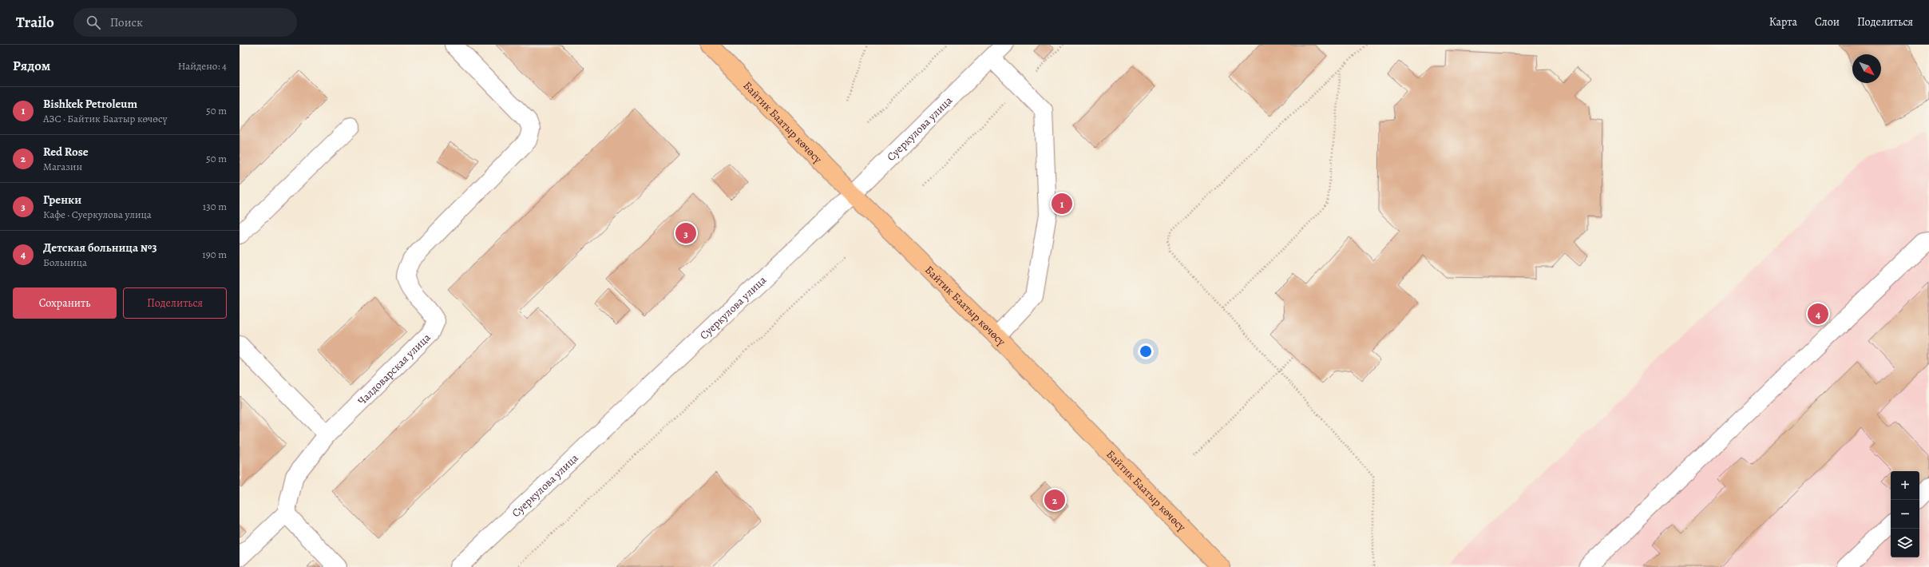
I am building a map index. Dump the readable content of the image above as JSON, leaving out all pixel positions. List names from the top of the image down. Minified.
{"streets":{"main road":["Байтик Баатыр көчөсү"],"street":["Суеркулова улица","Чалдоварская улица"]},"crossings":[["Байтик Баатыр көчөсү","Суеркулова улица"]],"north":"bottom right","page":{"header":"Trailo","search":"Поиск","nav":["Карта","Слои","Поделиться"],"heading":["Рядом","Найдено: 4"],"list":[{"mark":"1","name":"Bishkek Petroleum","note":"АЗС · Байтик Баатыр көчөсү","value":"50 m"},{"mark":"2","name":"Red Rose","note":"Магазин","value":"50 m"},{"mark":"3","name":"Гренки","note":"Кафе · Суеркулова улица","value":"130 m"},{"mark":"4","name":"Детская больница №3","note":"Больница","value":"190 m"}],"pins":["1","3","4","2"],"buttons":["Сохранить","Поделиться"],"map_buttons":["+","−"]}}
